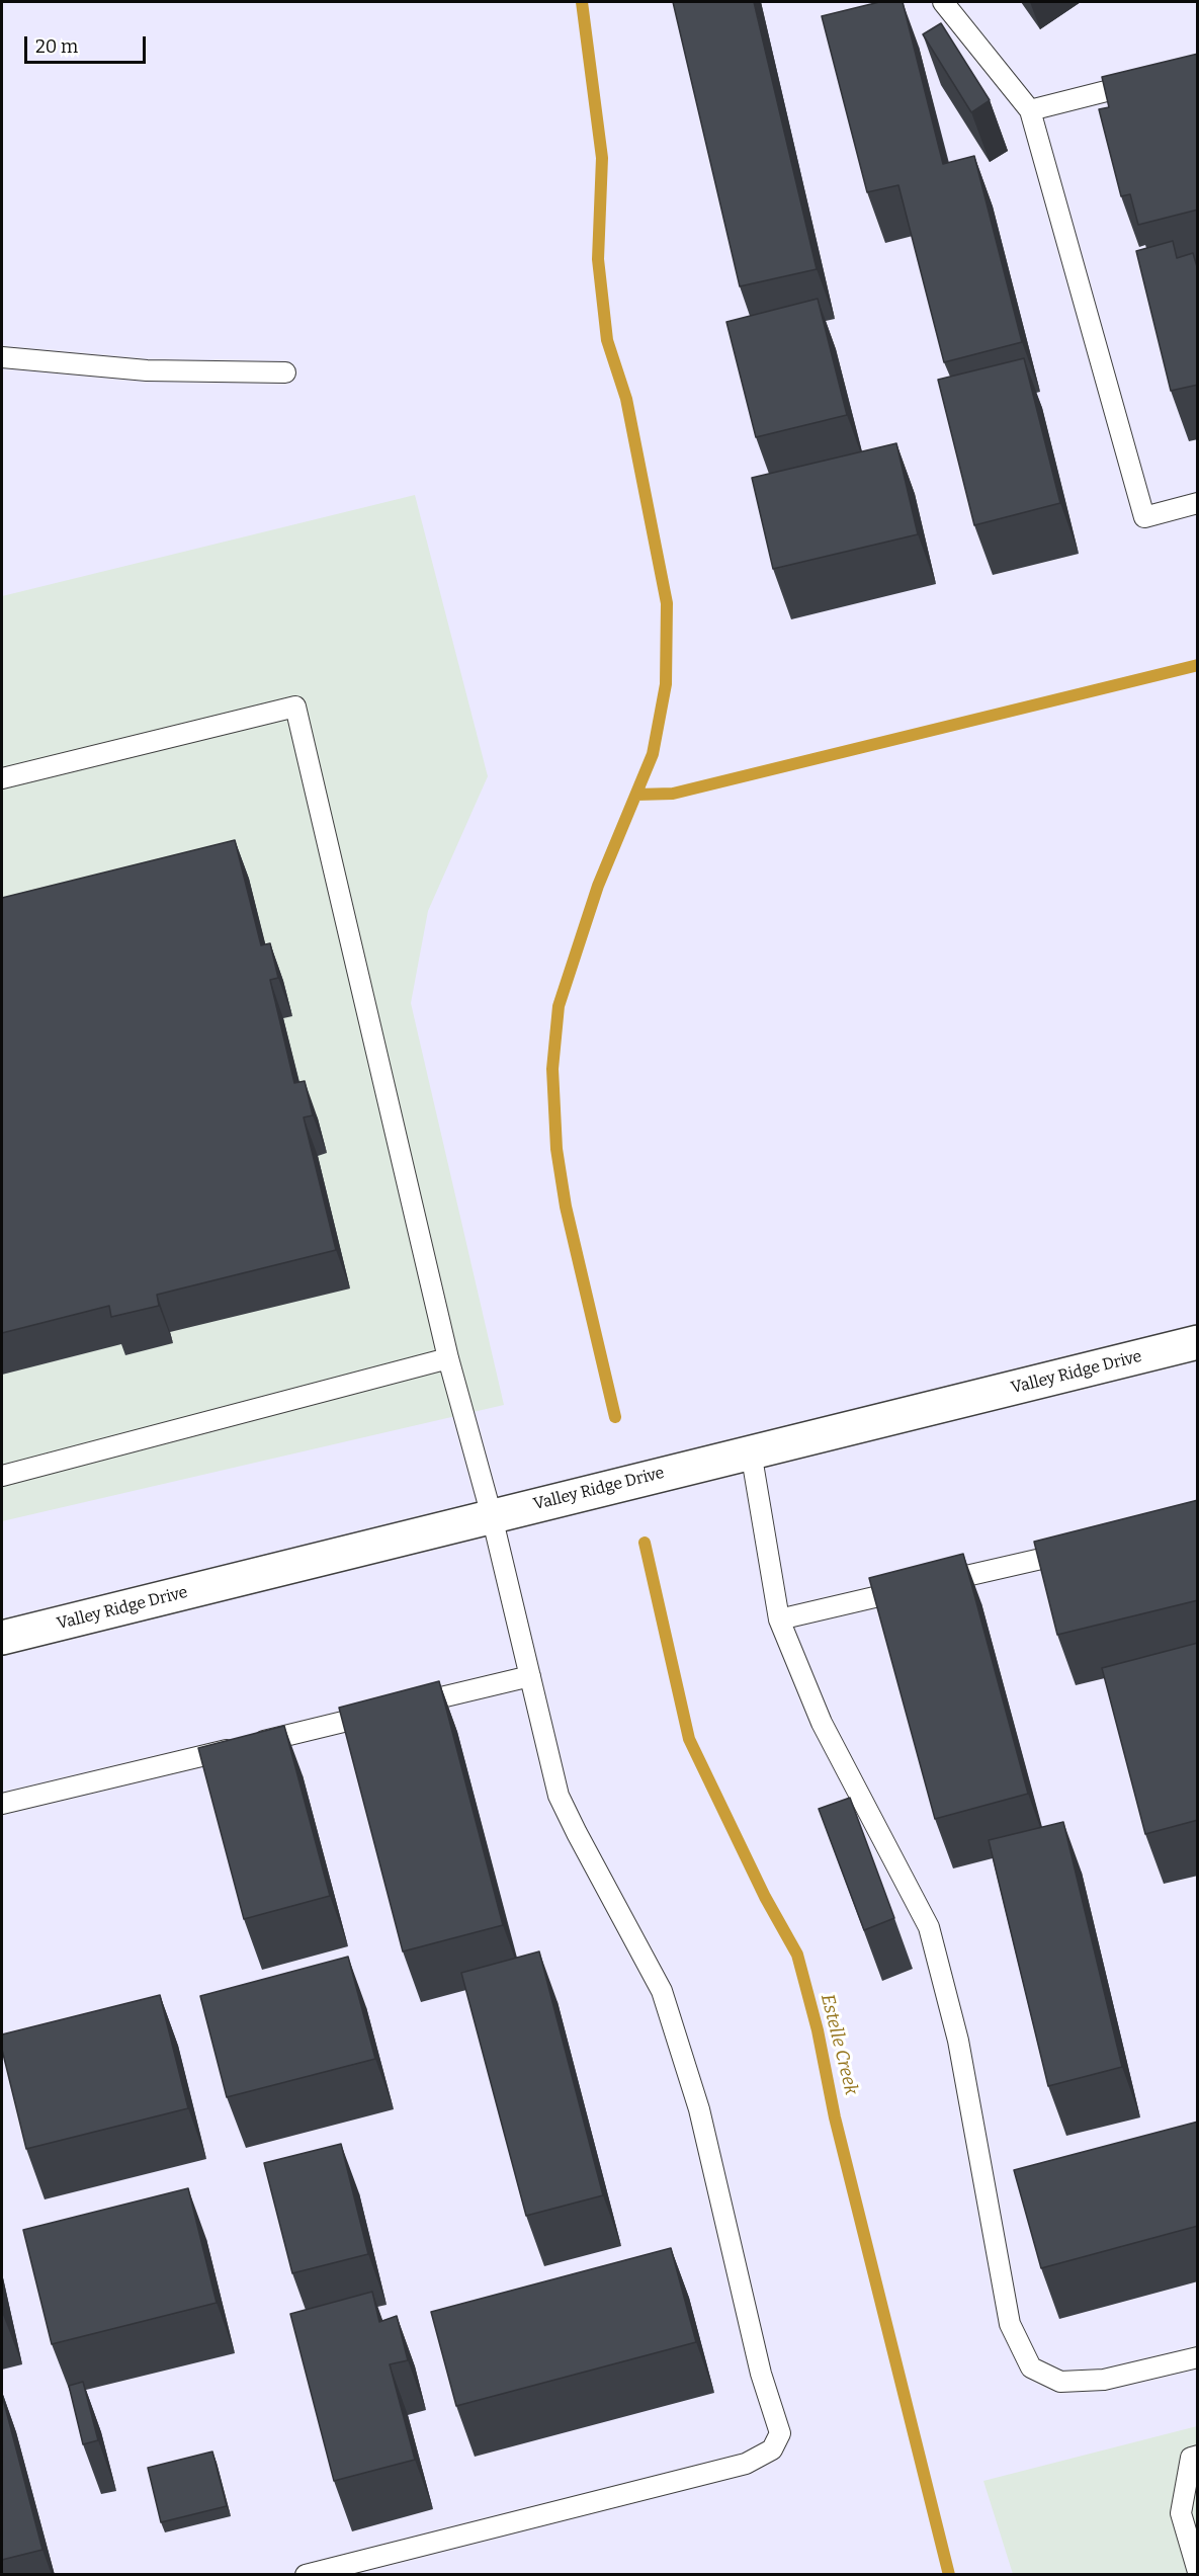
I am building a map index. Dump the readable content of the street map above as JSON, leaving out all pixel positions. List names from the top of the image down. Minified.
{"streets":{"street":["Valley Ridge Drive"]},"water":["Estelle Creek"],"scale_bar":"20 m"}
